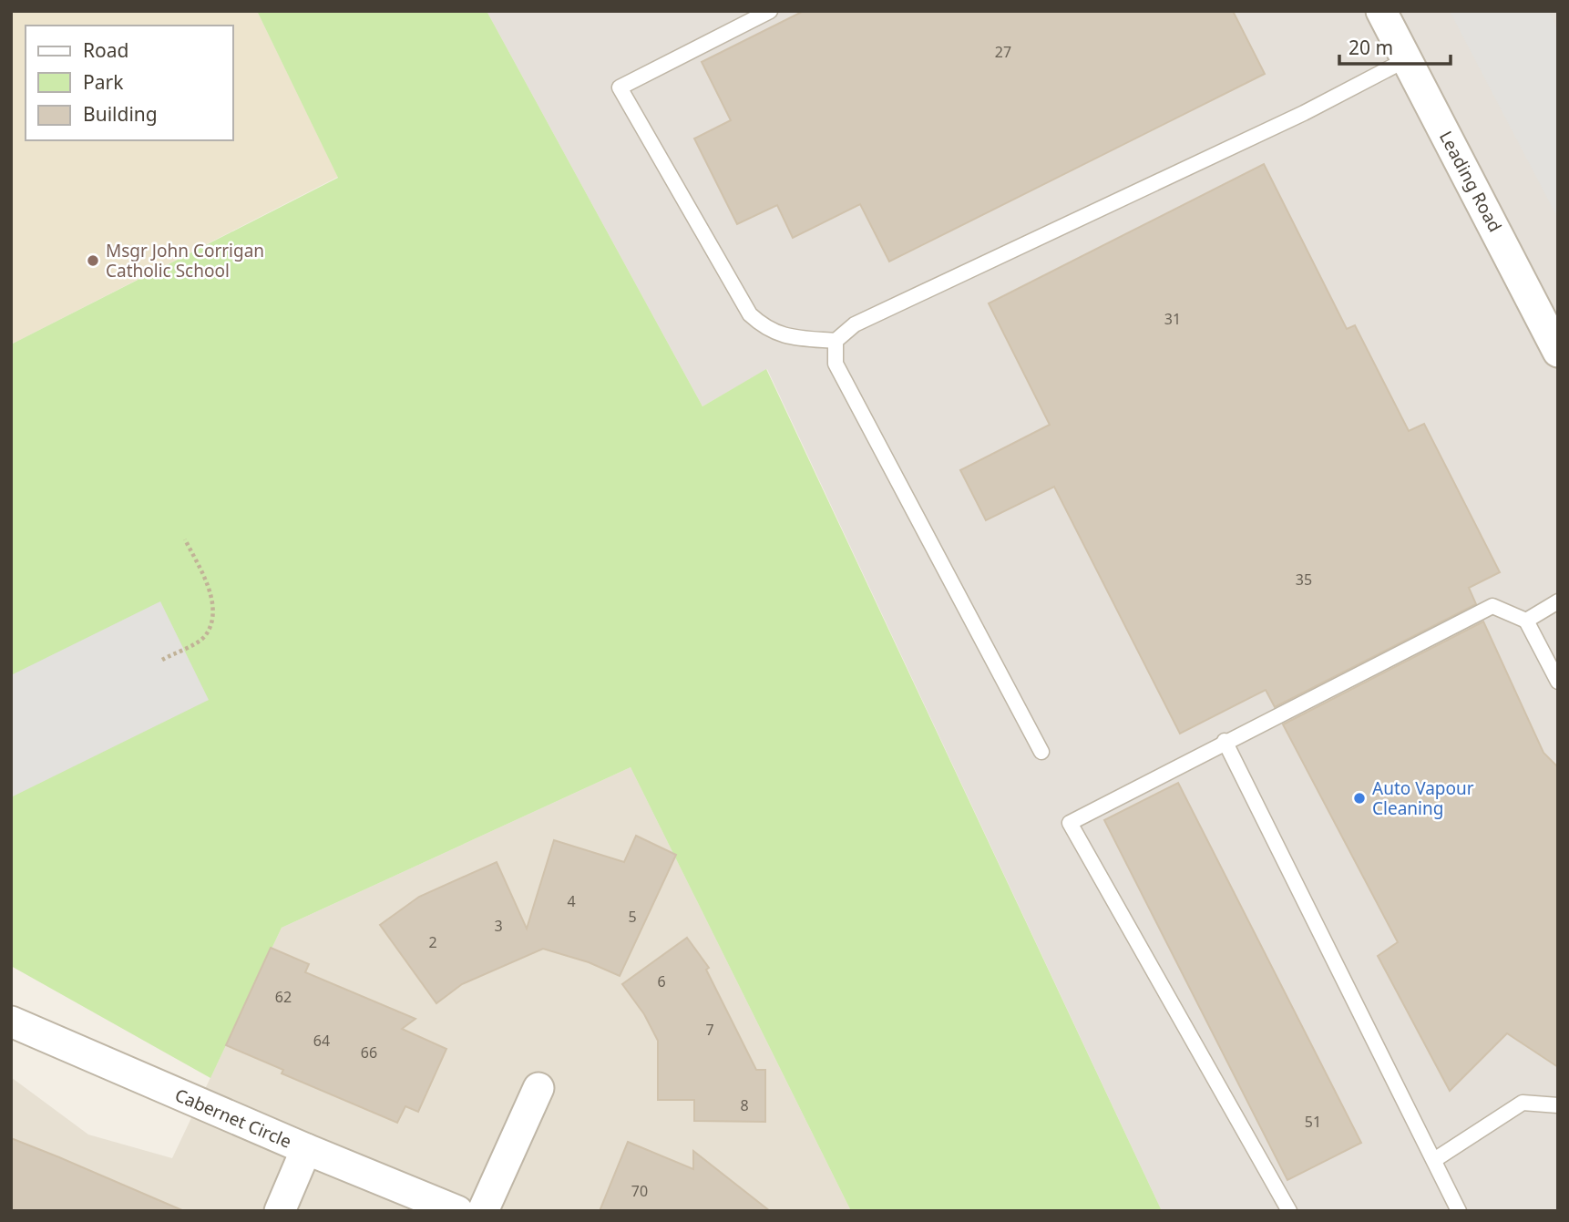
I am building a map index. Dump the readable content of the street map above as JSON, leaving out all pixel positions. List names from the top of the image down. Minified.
{"streets":{"street":["Leading Road","Cabernet Circle"]},"places":["Msgr John Corrigan Catholic School","Auto Vapour Cleaning"],"house_numbers":["27","31","35","4","5","3","2","6","62","7","64","66","8","51","70"],"legend":["Road","Park","Building"],"scale_bar":"20 m"}
